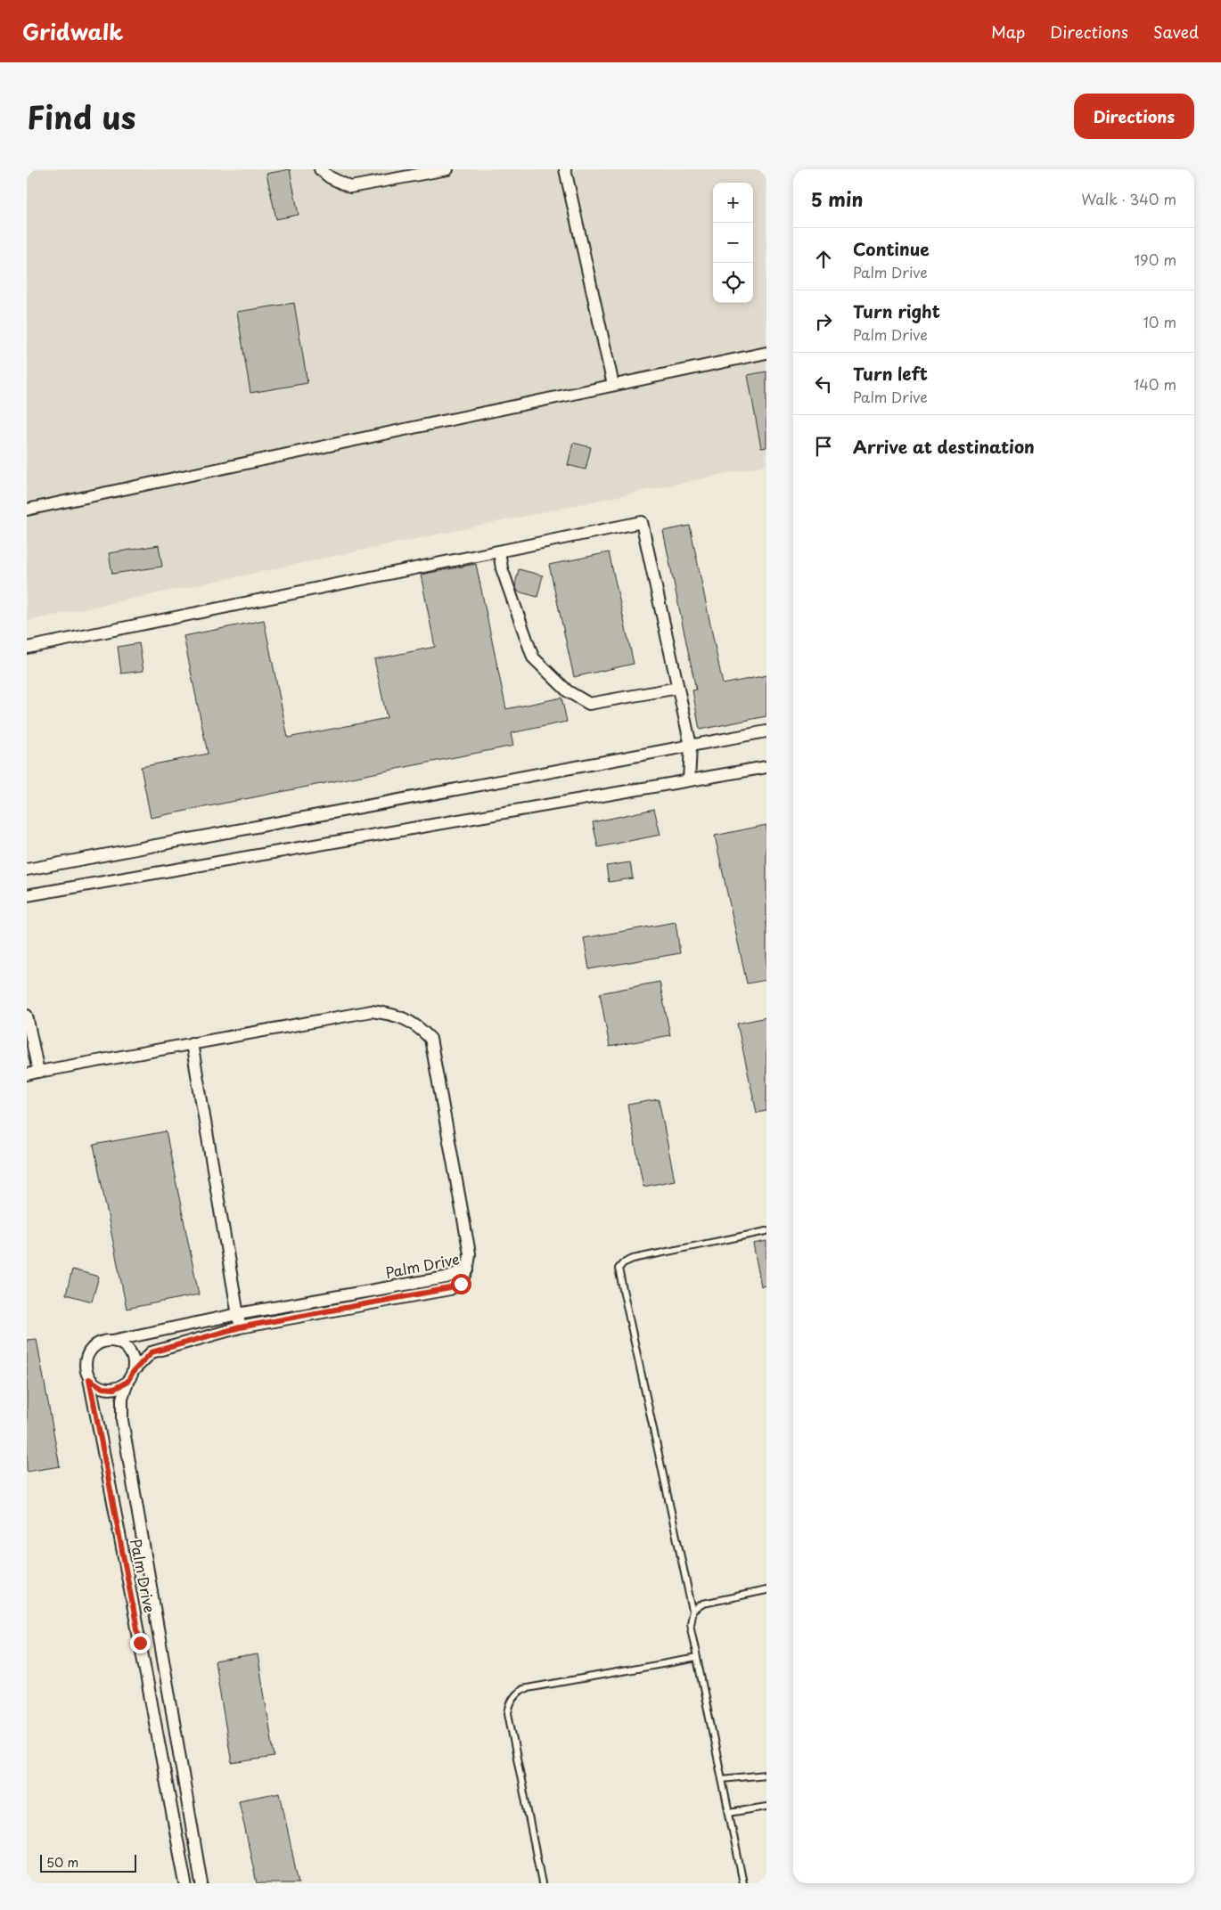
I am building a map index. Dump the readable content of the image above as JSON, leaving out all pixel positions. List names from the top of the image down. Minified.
{"streets":{"street":["Palm Drive"]},"scale_bar":"50 m","page":{"header":"Gridwalk","nav":["Map","Directions","Saved"],"title":"Find us","buttons":"Directions","heading":["5 min","Walk · 340 m"],"map_buttons":["+","−"],"list":[["Continue","Palm Drive","190 m"],["Turn right","Palm Drive","10 m"],["Turn left","Palm Drive","140 m"],"Arrive at destination"],"scale":"50 m"}}
